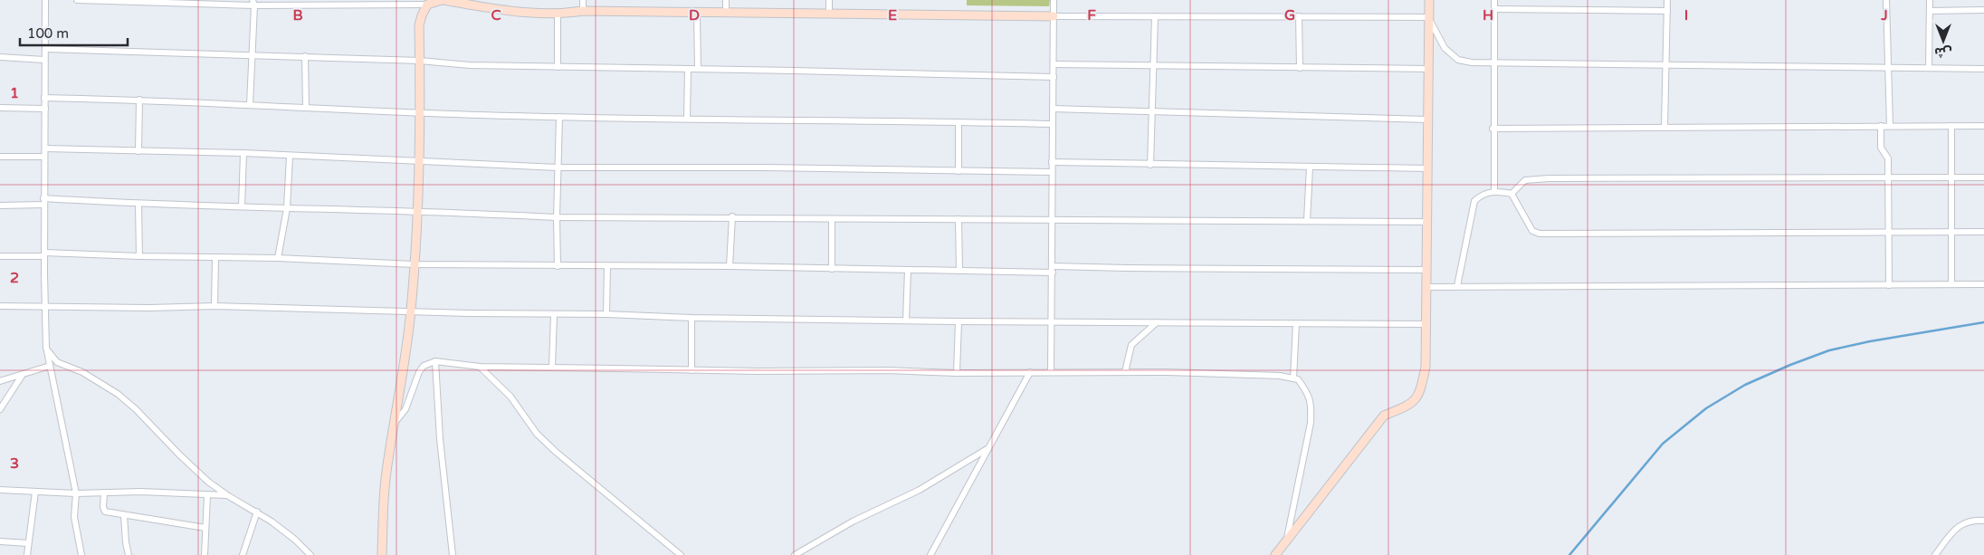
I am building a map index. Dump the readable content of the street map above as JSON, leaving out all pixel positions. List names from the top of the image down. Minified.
{"scale_bar":"100 m","north":"bottom","grid":{"columns":["B","C","D","E","F","G","H","I","J"],"rows":["1","2","3"]}}
